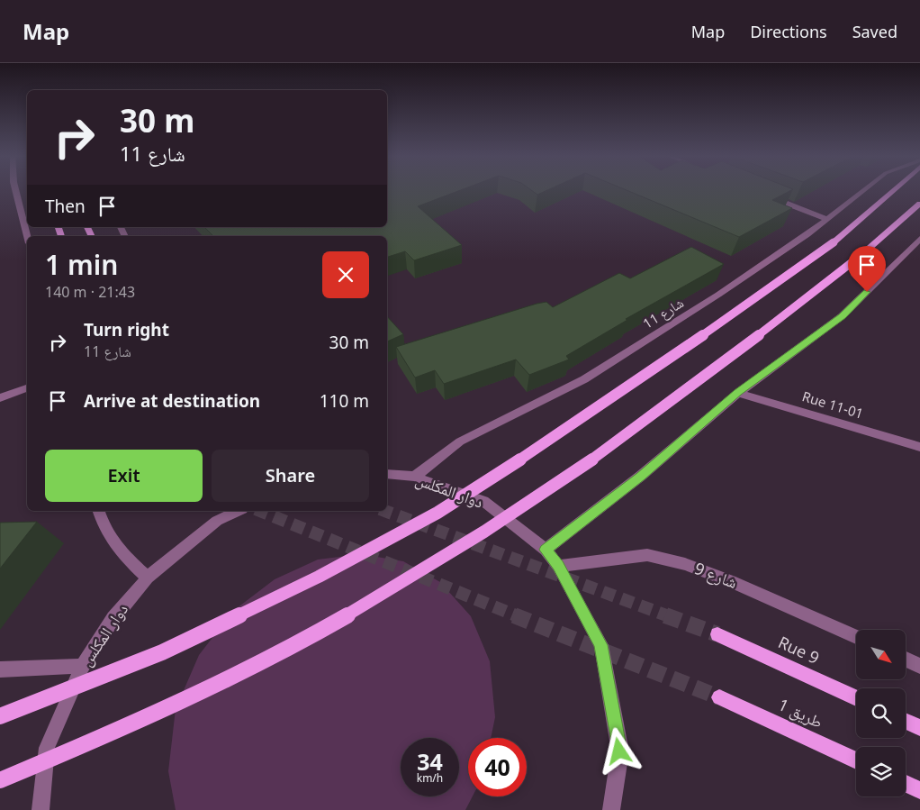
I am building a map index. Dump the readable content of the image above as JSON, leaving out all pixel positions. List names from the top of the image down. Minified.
{"streets":{"main road":["Rue 9","طريق 1"],"street":["شارع 11","Rue 11-01","دوار المكلس","شارع 9"]},"crossings":[["شارع 11","دوار المكلس"],["دوار المكلس","شارع 9"]],"north":"bottom right","page":{"header":"Map","nav":["Map","Directions","Saved"],"turn":["30 m","شارع 11"],"then":"Then","heading":["1 min","140 m · 21:43"],"list":[{"name":"Turn right","note":"شارع 11","value":"30 m"},{"name":"Arrive at destination","value":"110 m"}],"buttons":["Exit","Share"],"speed":"34 km/h","limit":"40"}}
